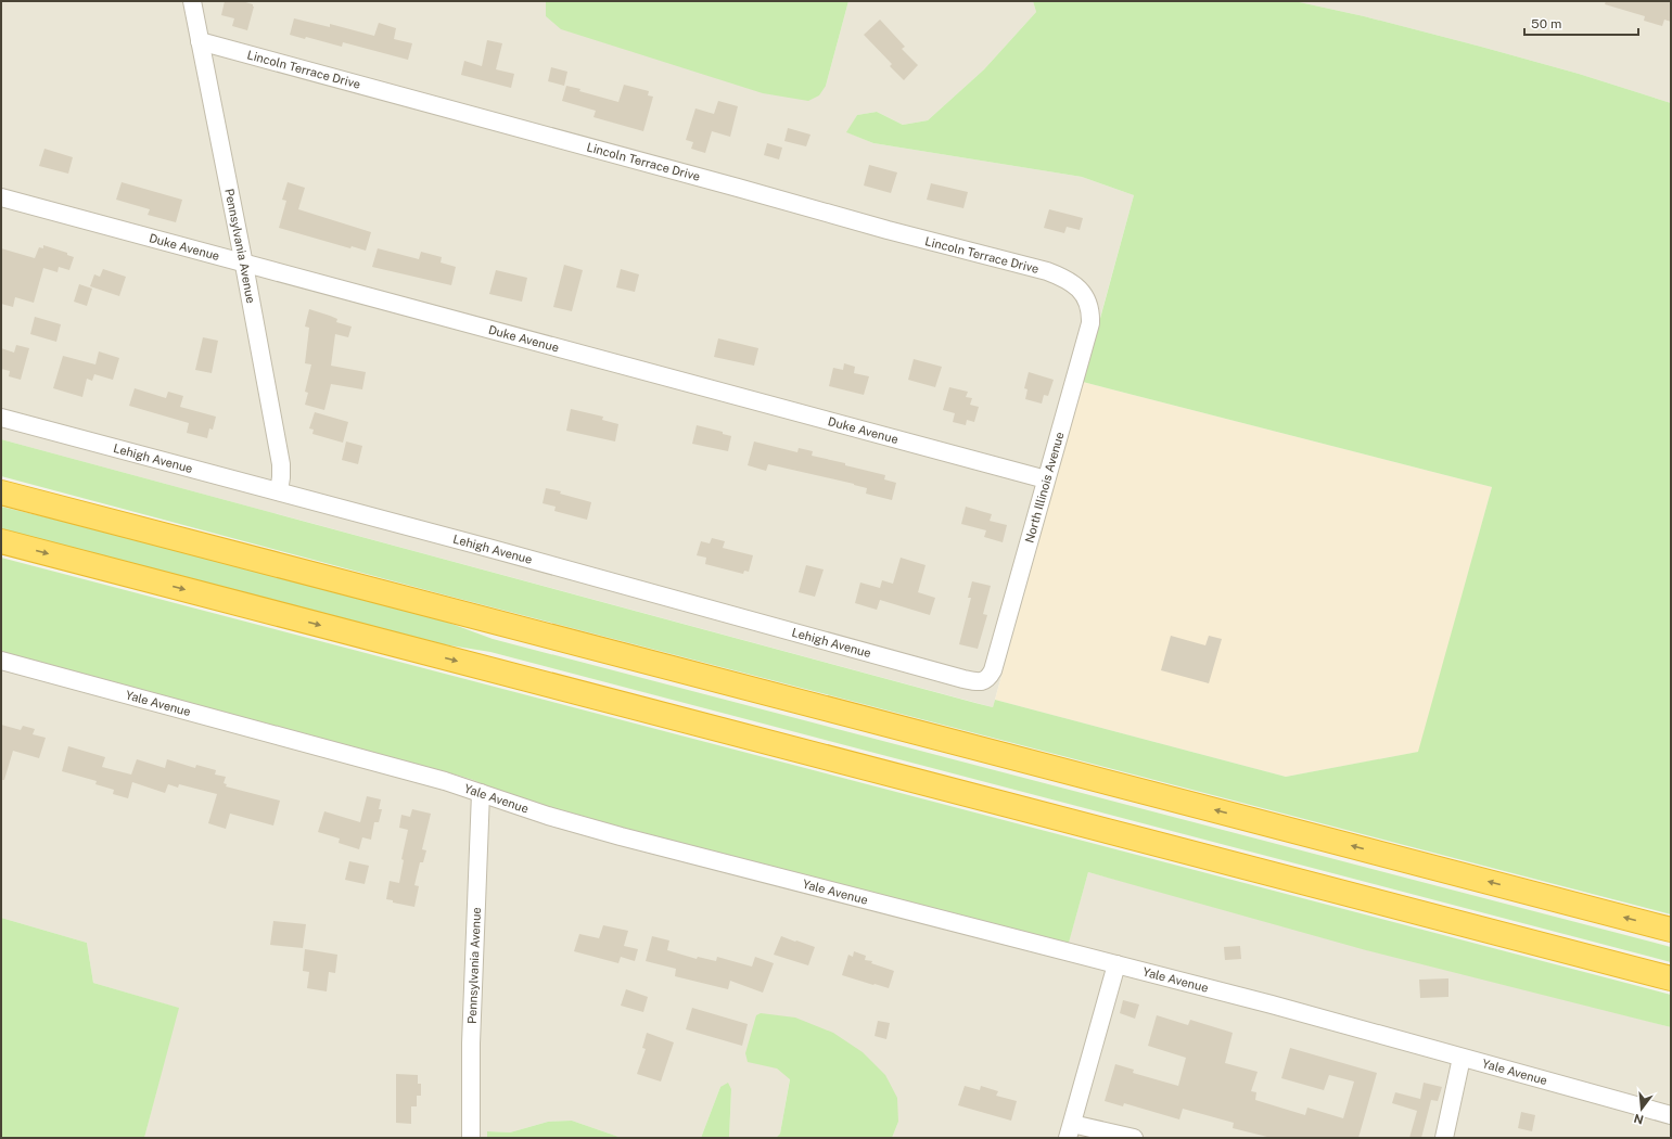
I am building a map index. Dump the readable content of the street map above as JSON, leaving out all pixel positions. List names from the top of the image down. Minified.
{"streets":{"street":["Lincoln Terrace Drive","Pennsylvania Avenue","Duke Avenue","Lehigh Avenue","North Illinois Avenue","Yale Avenue"]},"crossings":[["Lincoln Terrace Drive","Pennsylvania Avenue"],["Lincoln Terrace Drive","North Illinois Avenue"],["Pennsylvania Avenue","Duke Avenue"],["Pennsylvania Avenue","Lehigh Avenue"],["Pennsylvania Avenue","Yale Avenue"],["Duke Avenue","North Illinois Avenue"],["Lehigh Avenue","North Illinois Avenue"]],"scale_bar":"50 m","north":"bottom"}
